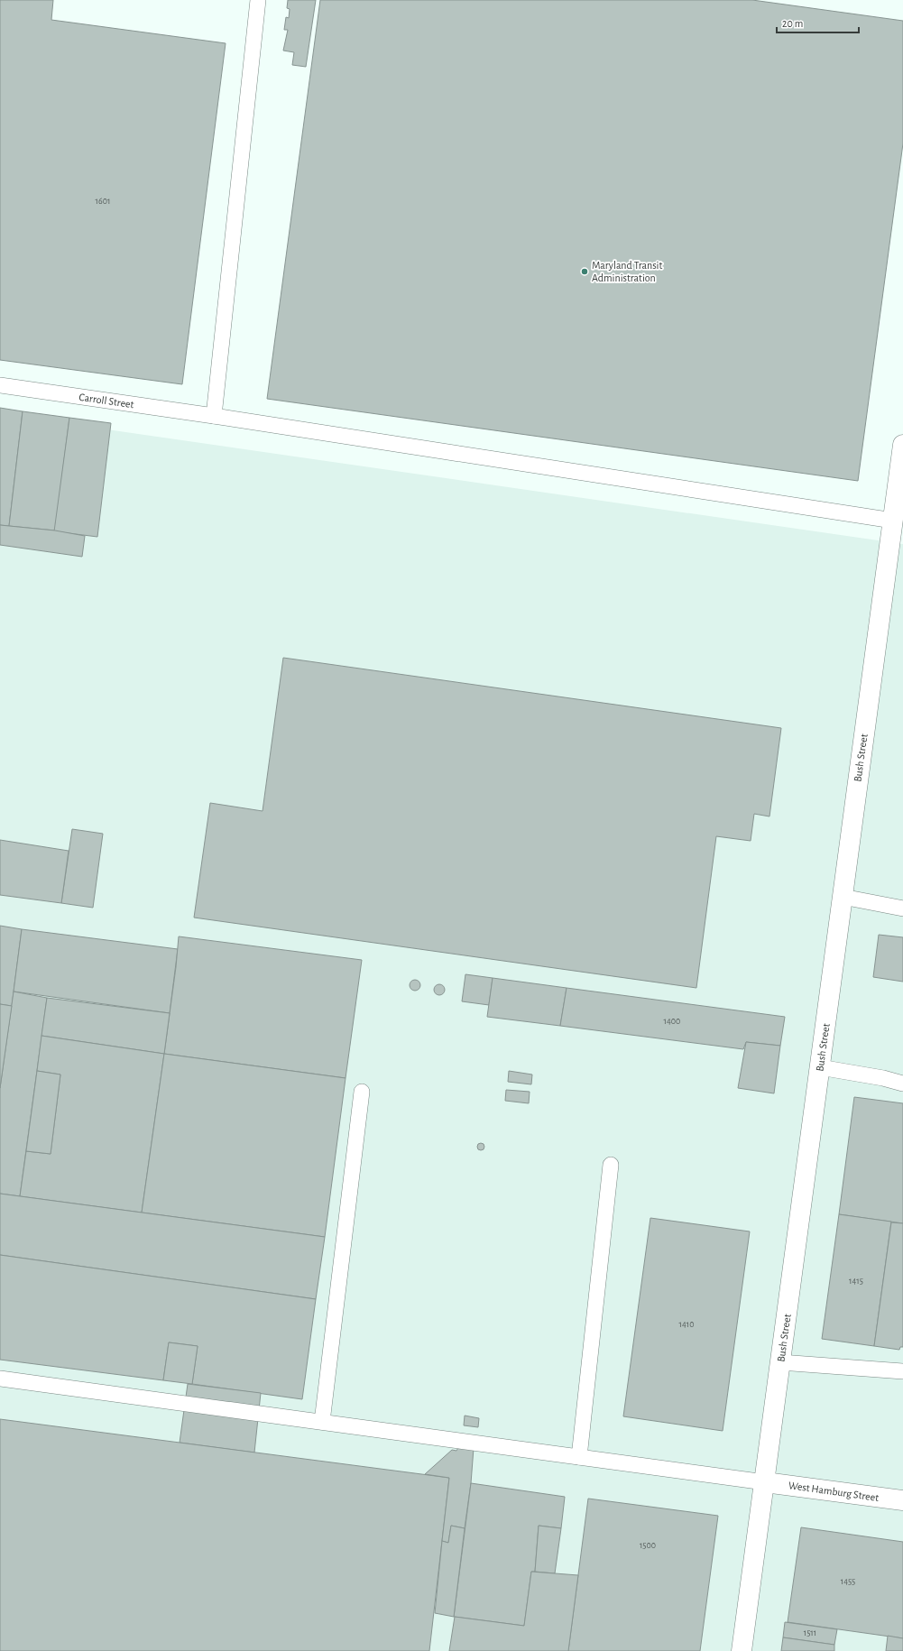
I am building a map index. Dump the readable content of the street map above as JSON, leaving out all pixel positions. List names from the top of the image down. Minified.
{"streets":{"street":["Bush Street","West Hamburg Street"],"lane":["Carroll Street"]},"crossings":[["Carroll Street","Bush Street"],["Bush Street","West Hamburg Street"]],"places":["Maryland Transit Administration"],"house_numbers":["1601","1400","1415","1410","1500","1455","1511"],"scale_bar":"20 m"}
